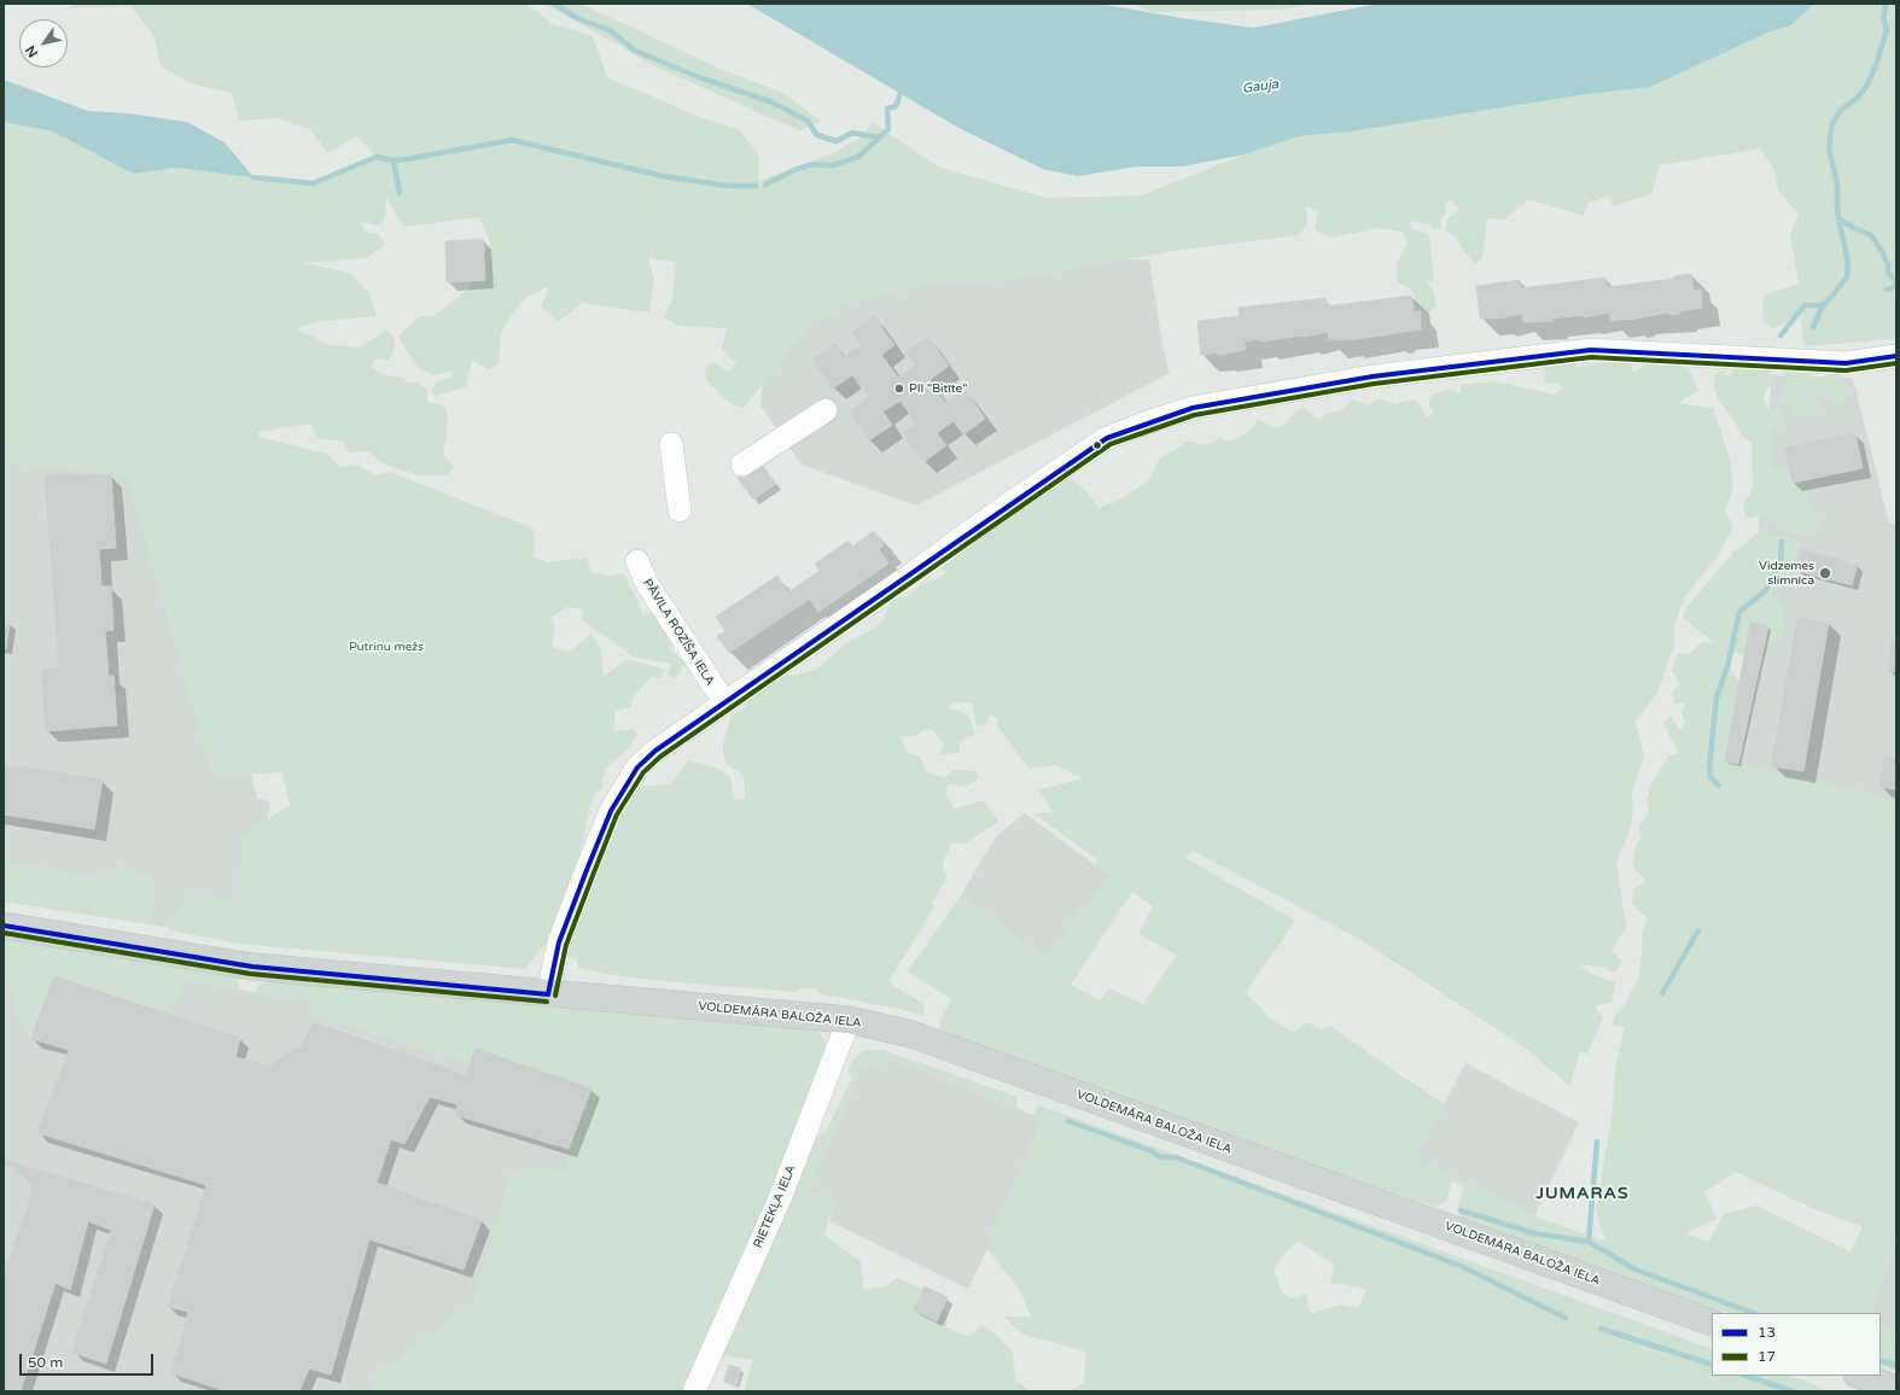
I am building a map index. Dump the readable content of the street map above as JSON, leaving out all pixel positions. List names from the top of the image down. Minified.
{"streets":{"main road":["VOLDEMĀRA BALOŽA IELA"],"street":["PĀVILA ROZĪŠA IELA","RIETEKĻA IELA"]},"crossings":[["VOLDEMĀRA BALOŽA IELA","RIETEKĻA IELA"]],"districts":["JUMARAS"],"water":["Gauja"],"parks":["Putriņu mežs"],"places":["PII \"Bitīte\"","Vidzemes slimnīca"],"lines":["transit line 13","transit line 17"],"legend":["13","17"],"scale_bar":"50 m","north":"bottom left"}
